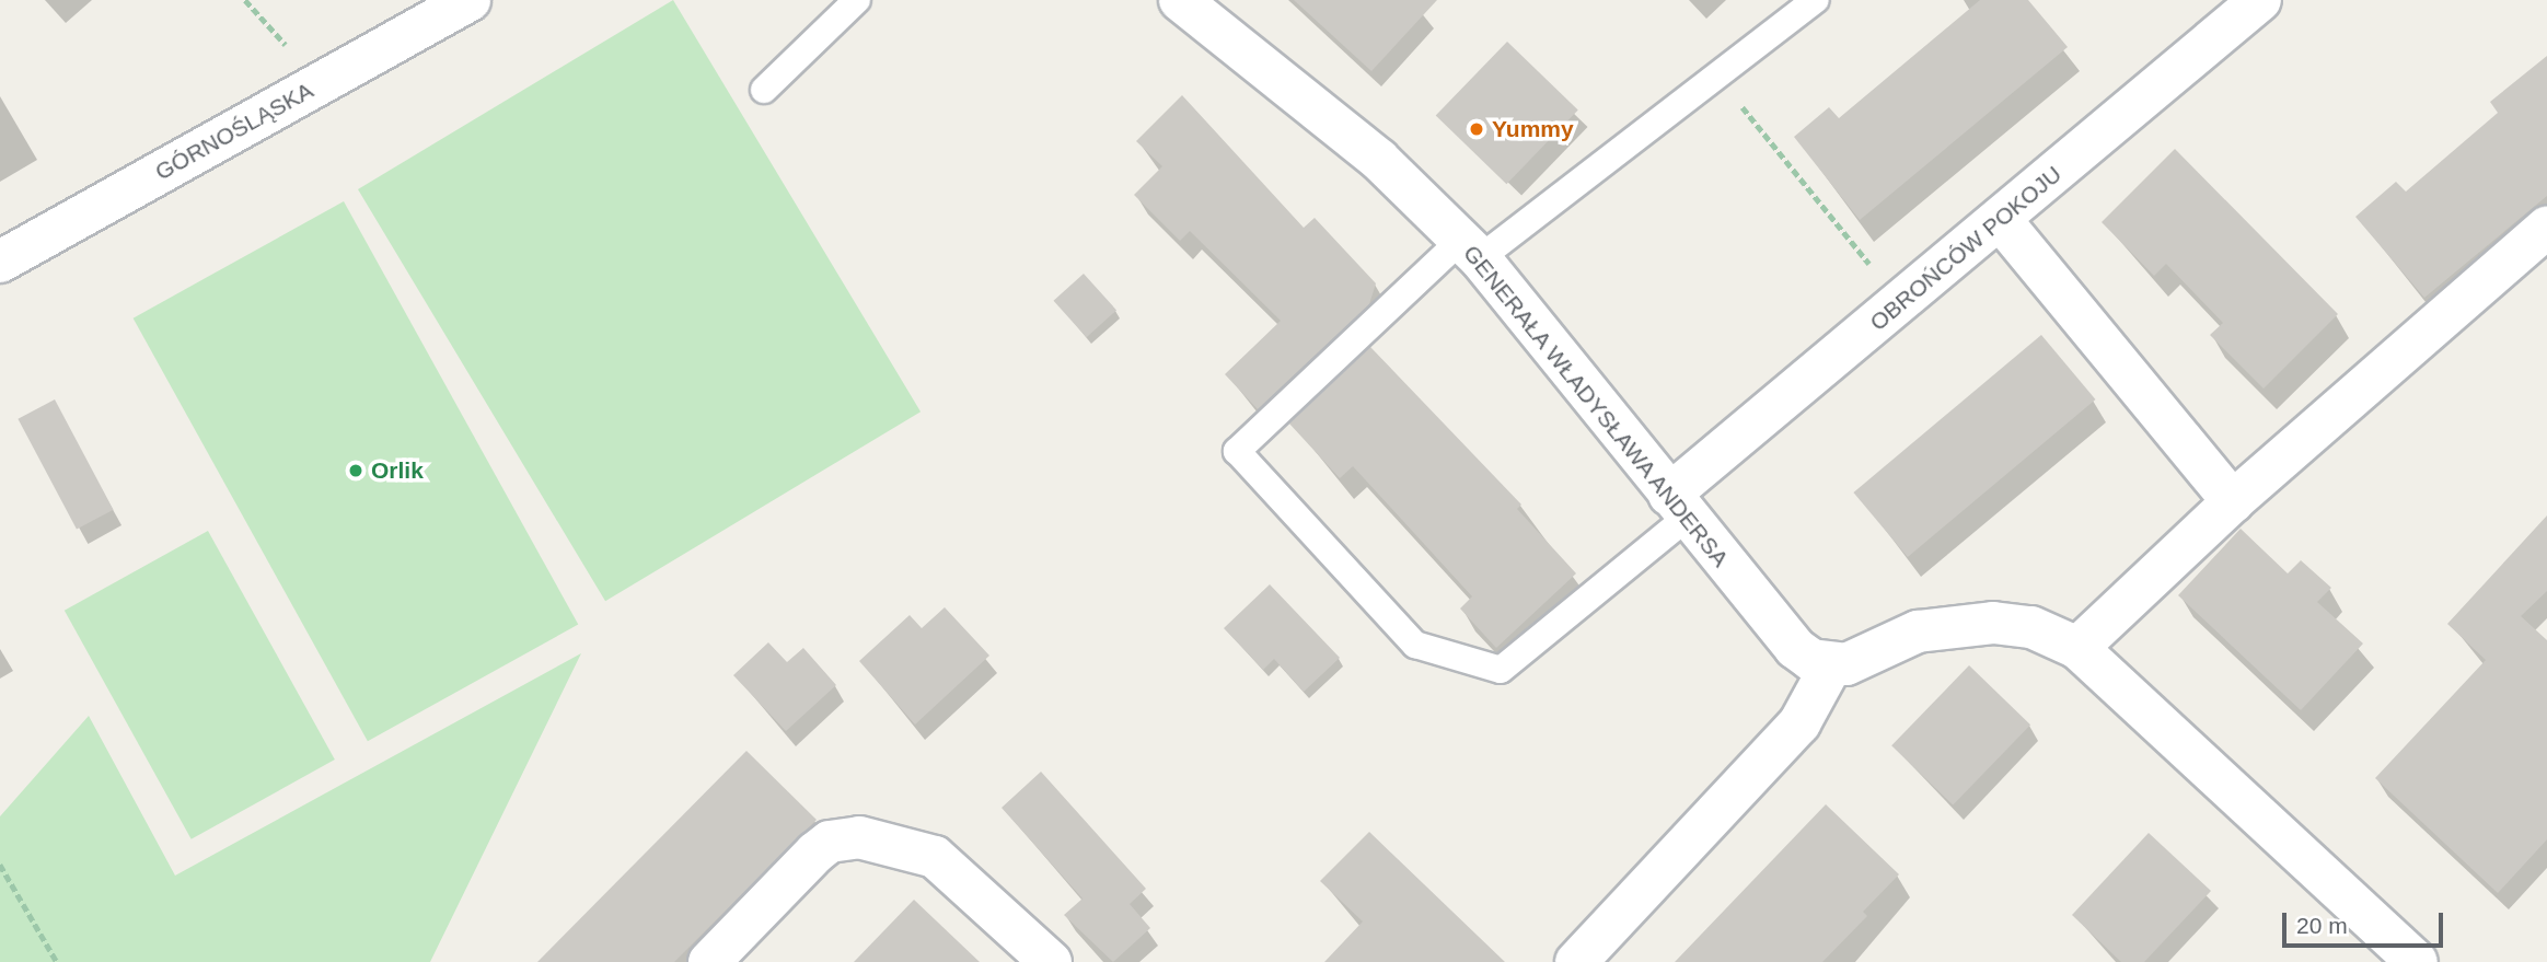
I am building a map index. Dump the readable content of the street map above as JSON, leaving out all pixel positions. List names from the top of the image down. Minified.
{"streets":{"street":["GÓRNOŚLĄSKA","OBROŃCÓW POKOJU","GENERAŁA WŁADYSŁAWA ANDERSA"]},"crossings":[["OBROŃCÓW POKOJU","GENERAŁA WŁADYSŁAWA ANDERSA"]],"places":["Yummy","Orlik"],"scale_bar":"20 m"}
